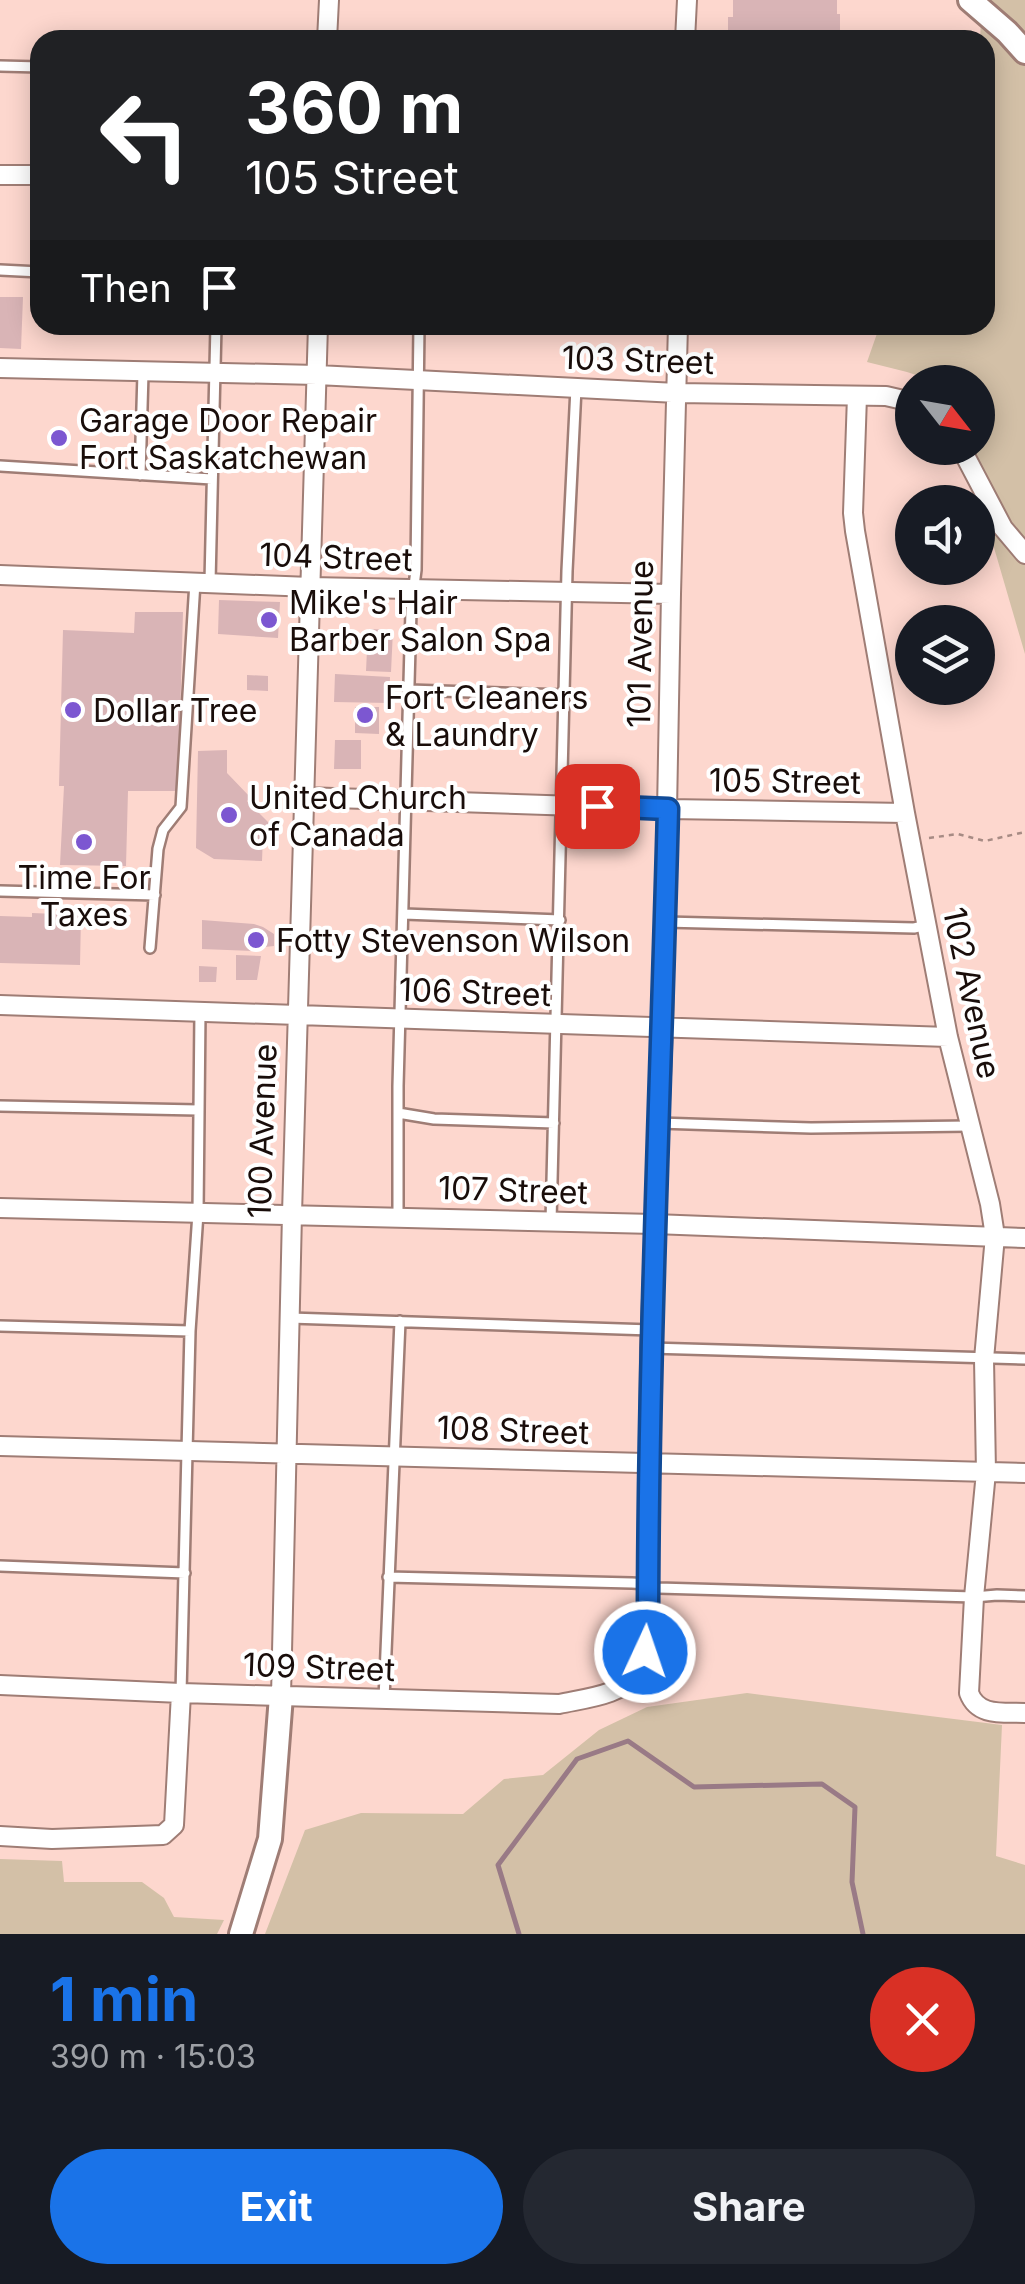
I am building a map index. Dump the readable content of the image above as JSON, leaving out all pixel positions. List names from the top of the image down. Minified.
{"streets":{"street":["103 Street","104 Street","101 Avenue","105 Street","106 Street","102 Avenue","100 Avenue","107 Street","108 Street","109 Street"]},"crossings":[["103 Street","101 Avenue"],["103 Street","102 Avenue"],["103 Street","100 Avenue"],["104 Street","101 Avenue"],["104 Street","100 Avenue"],["101 Avenue","105 Street"],["101 Avenue","106 Street"],["101 Avenue","107 Street"],["101 Avenue","108 Street"],["101 Avenue","109 Street"],["105 Street","102 Avenue"],["105 Street","100 Avenue"],["106 Street","102 Avenue"],["106 Street","100 Avenue"],["102 Avenue","107 Street"],["102 Avenue","108 Street"],["100 Avenue","107 Street"],["100 Avenue","108 Street"],["100 Avenue","109 Street"]],"places":["Garage Door Repair Fort Saskatchewan","Mike's Hair Barber Salon Spa","Dollar Tree","Fort Cleaners & Laundry","United Church of Canada","Time For Taxes","Fotty Stevenson Wilson"],"north":"bottom right","page":{"turn":["360 m","105 Street"],"then":"Then","heading":["1 min","390 m · 15:03"],"buttons":["Exit","Share"]}}
